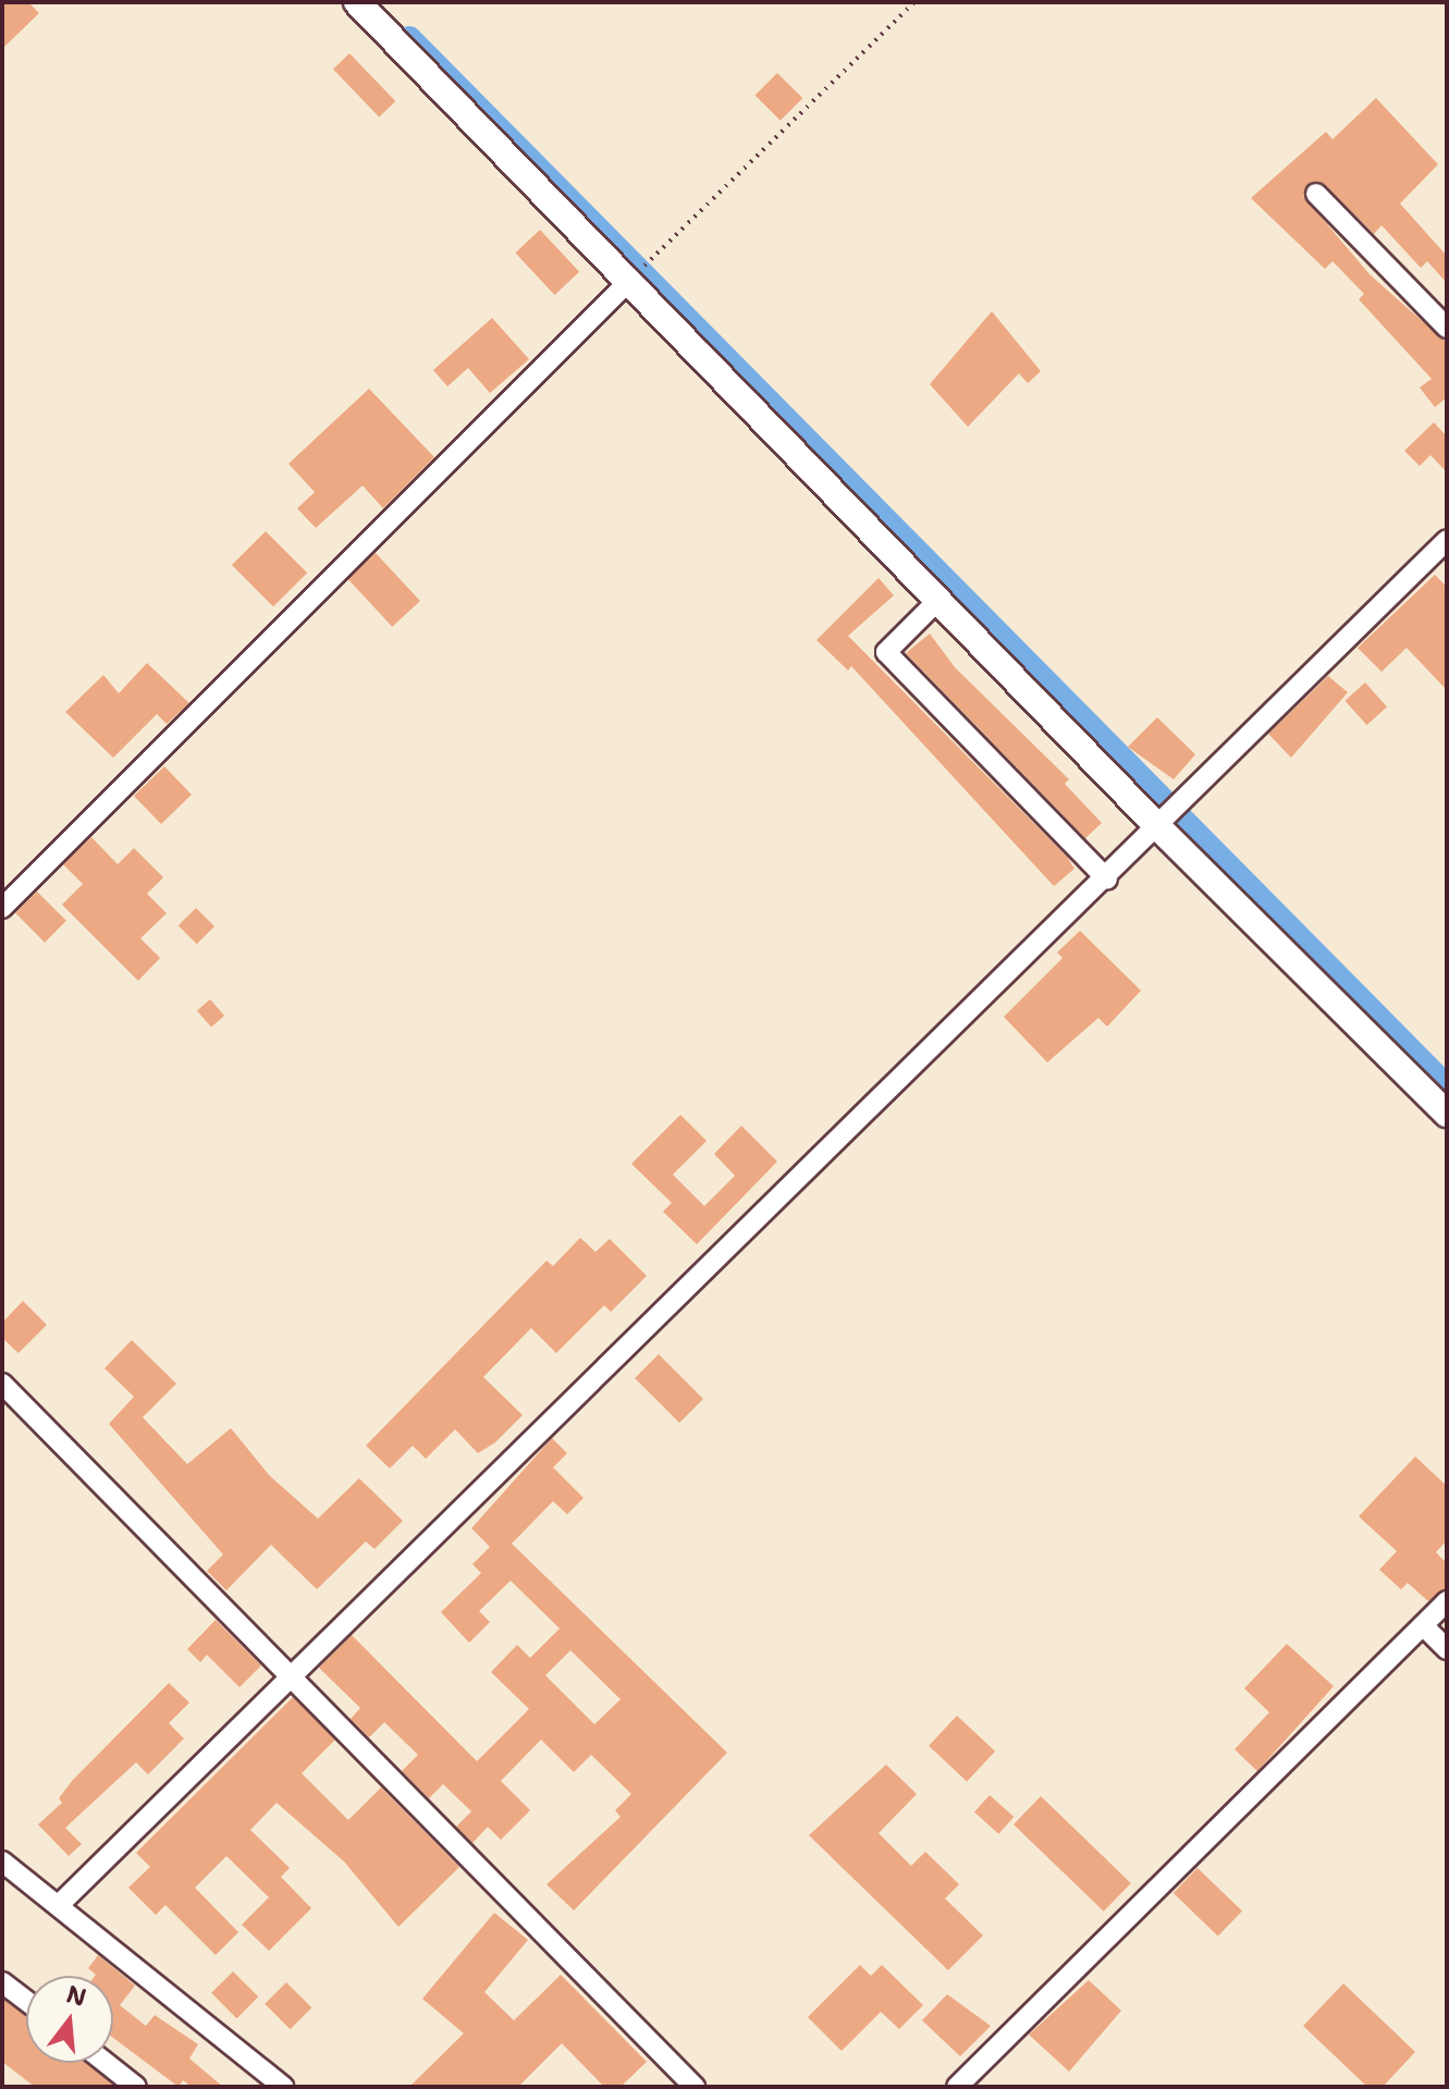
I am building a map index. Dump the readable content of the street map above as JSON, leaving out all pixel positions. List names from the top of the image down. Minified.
{"north":"top"}
